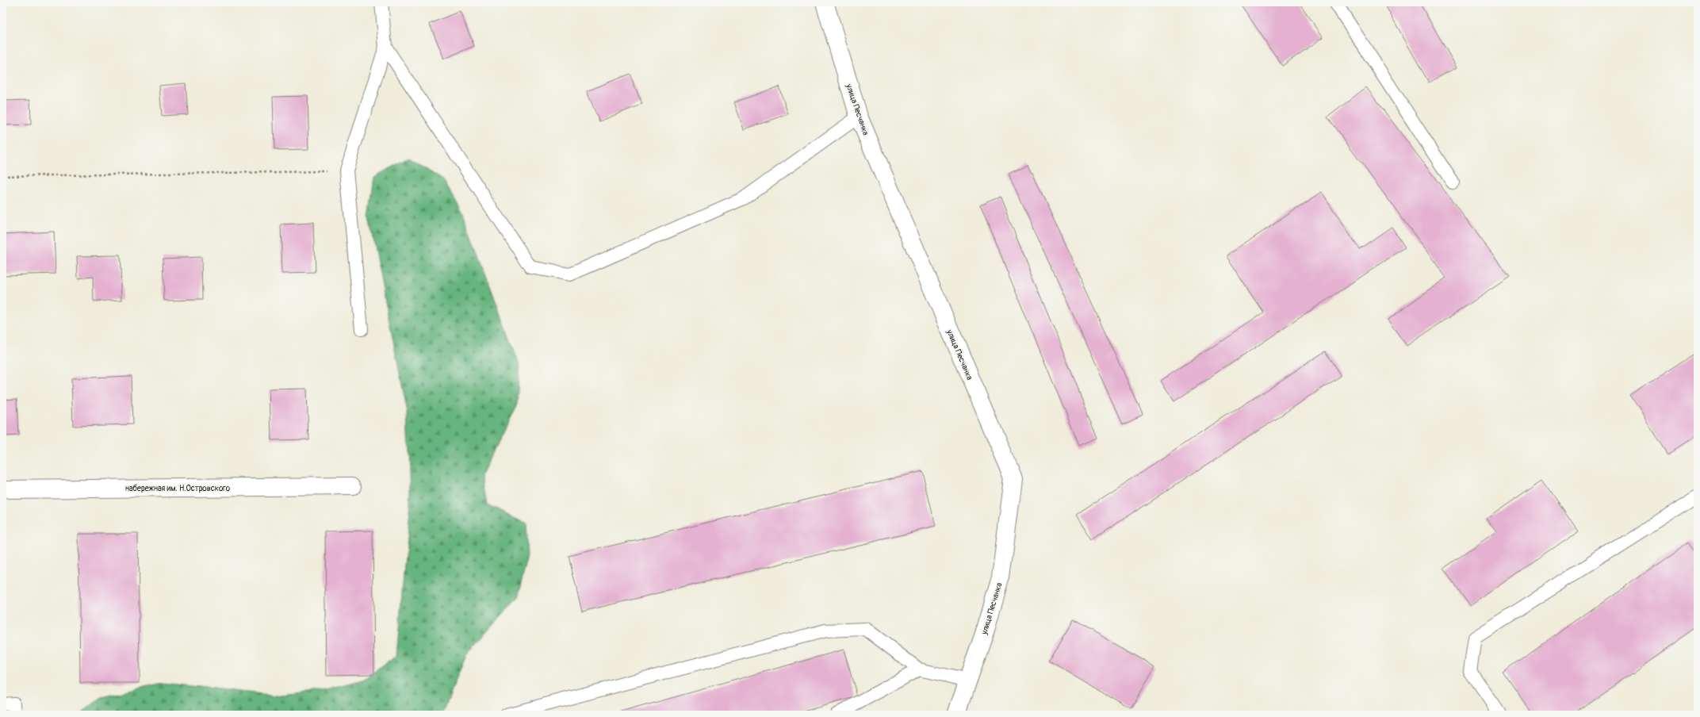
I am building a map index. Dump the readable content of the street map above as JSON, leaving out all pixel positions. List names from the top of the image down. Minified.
{"streets":{"street":["улица Песчанка","набережная им. Н.Островского"]}}
